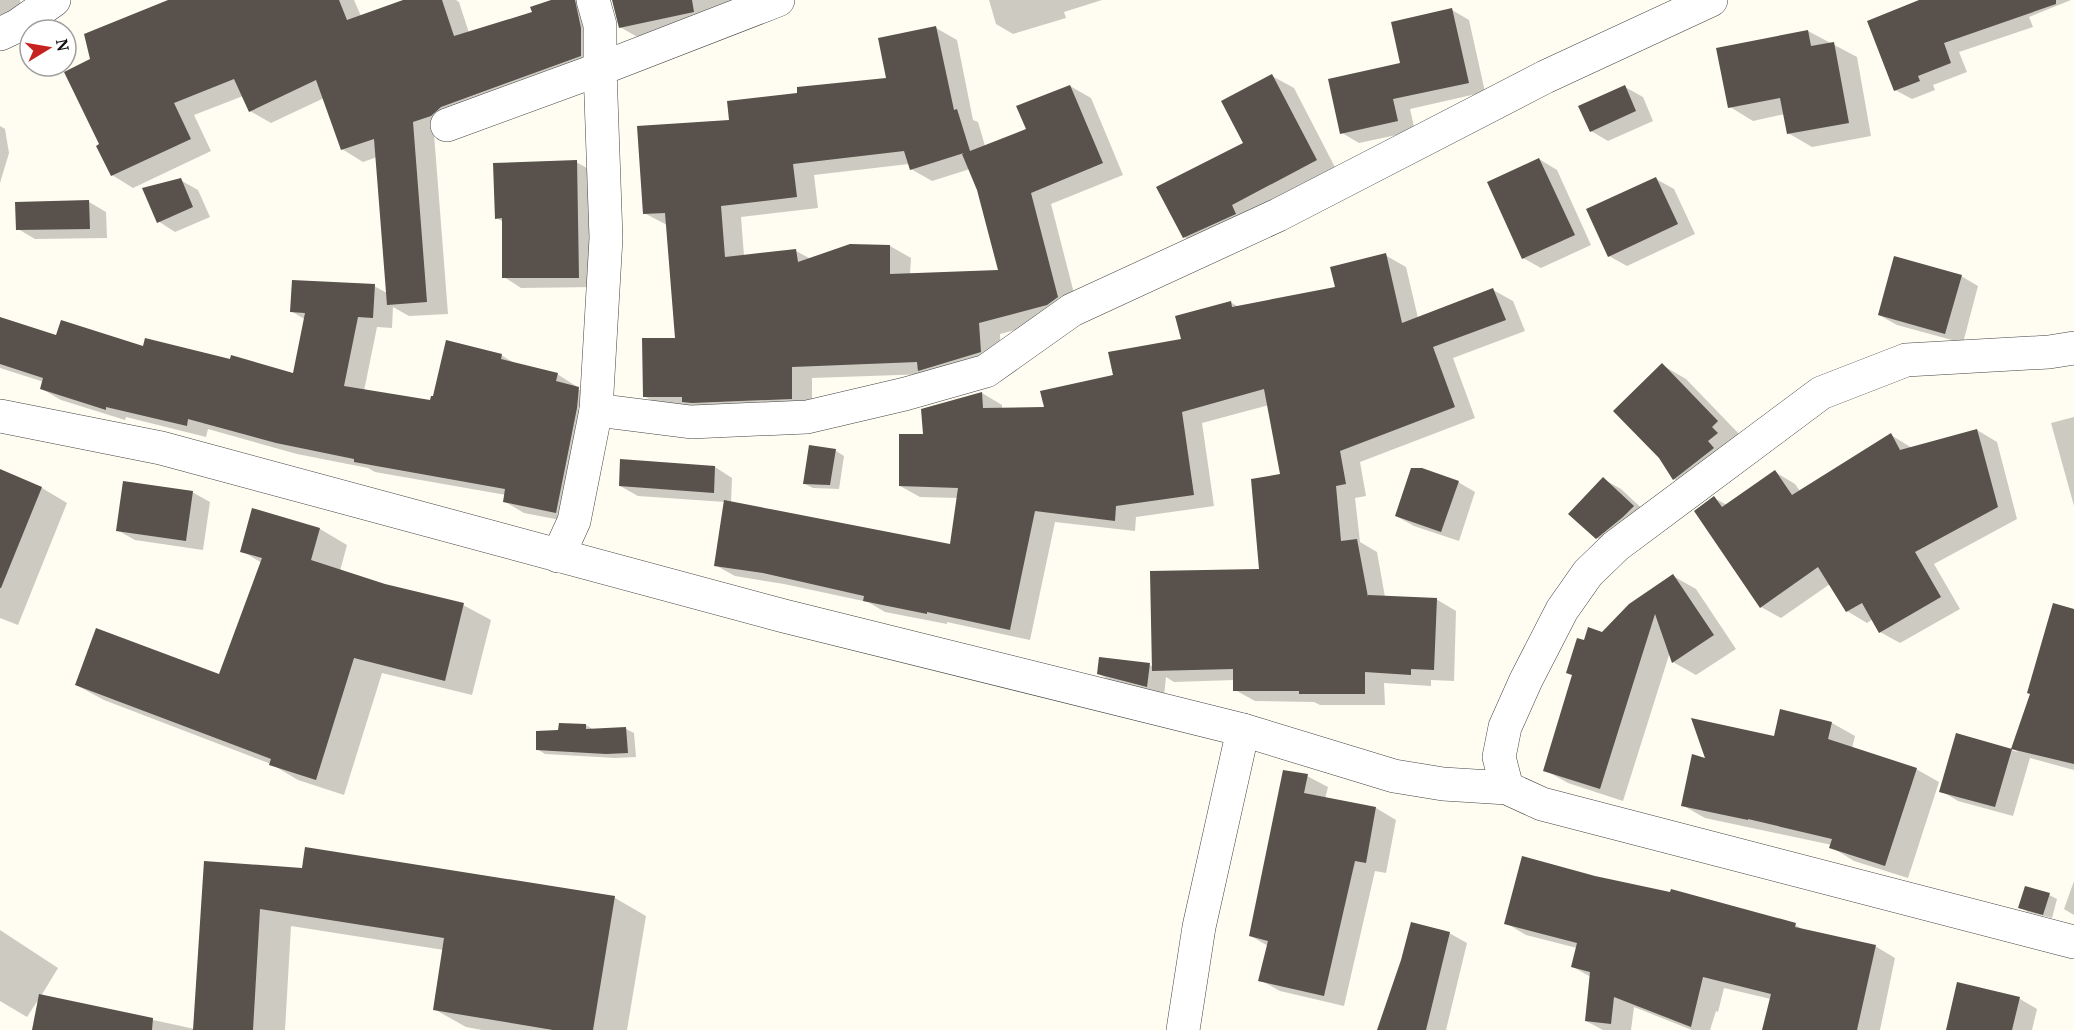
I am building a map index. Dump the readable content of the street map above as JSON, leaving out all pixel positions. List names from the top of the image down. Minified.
{"north":"right"}
